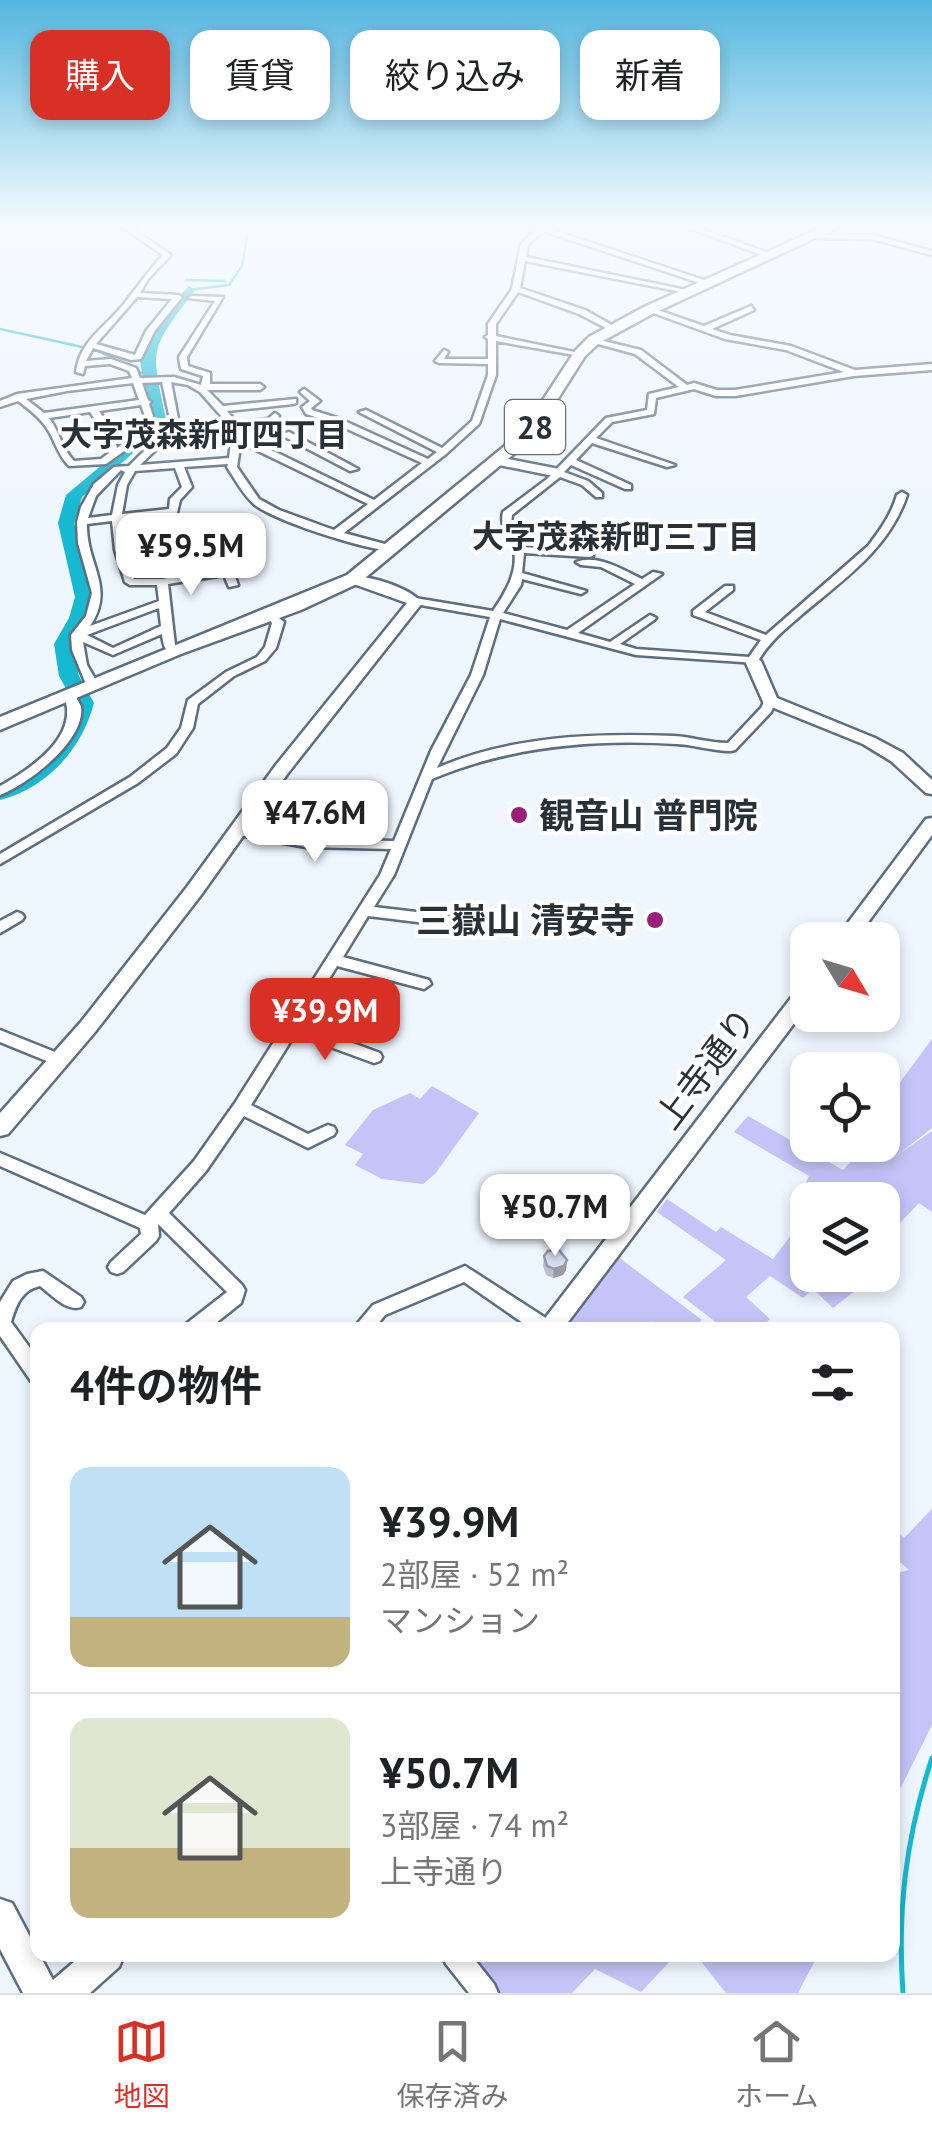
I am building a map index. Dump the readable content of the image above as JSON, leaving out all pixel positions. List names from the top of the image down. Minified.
{"streets":{"main road":["28"],"street":["上寺通り"]},"districts":["大字茂森新町四丁目","大字茂森新町三丁目"],"places":["観音山 普門院","三嶽山 清安寺"],"north":"bottom right","page":{"chip":["購入","賃貸","絞り込み","新着"],"price":["¥59.5M","¥47.6M","¥39.9M","¥50.7M"],"heading":"4件の物件","list":[{"name":"¥39.9M","note":"2部屋 · 52 m² · マンション"},{"name":"¥50.7M","note":"3部屋 · 74 m² · 上寺通り"}],"tabs":["地図","保存済み","ホーム"]}}
